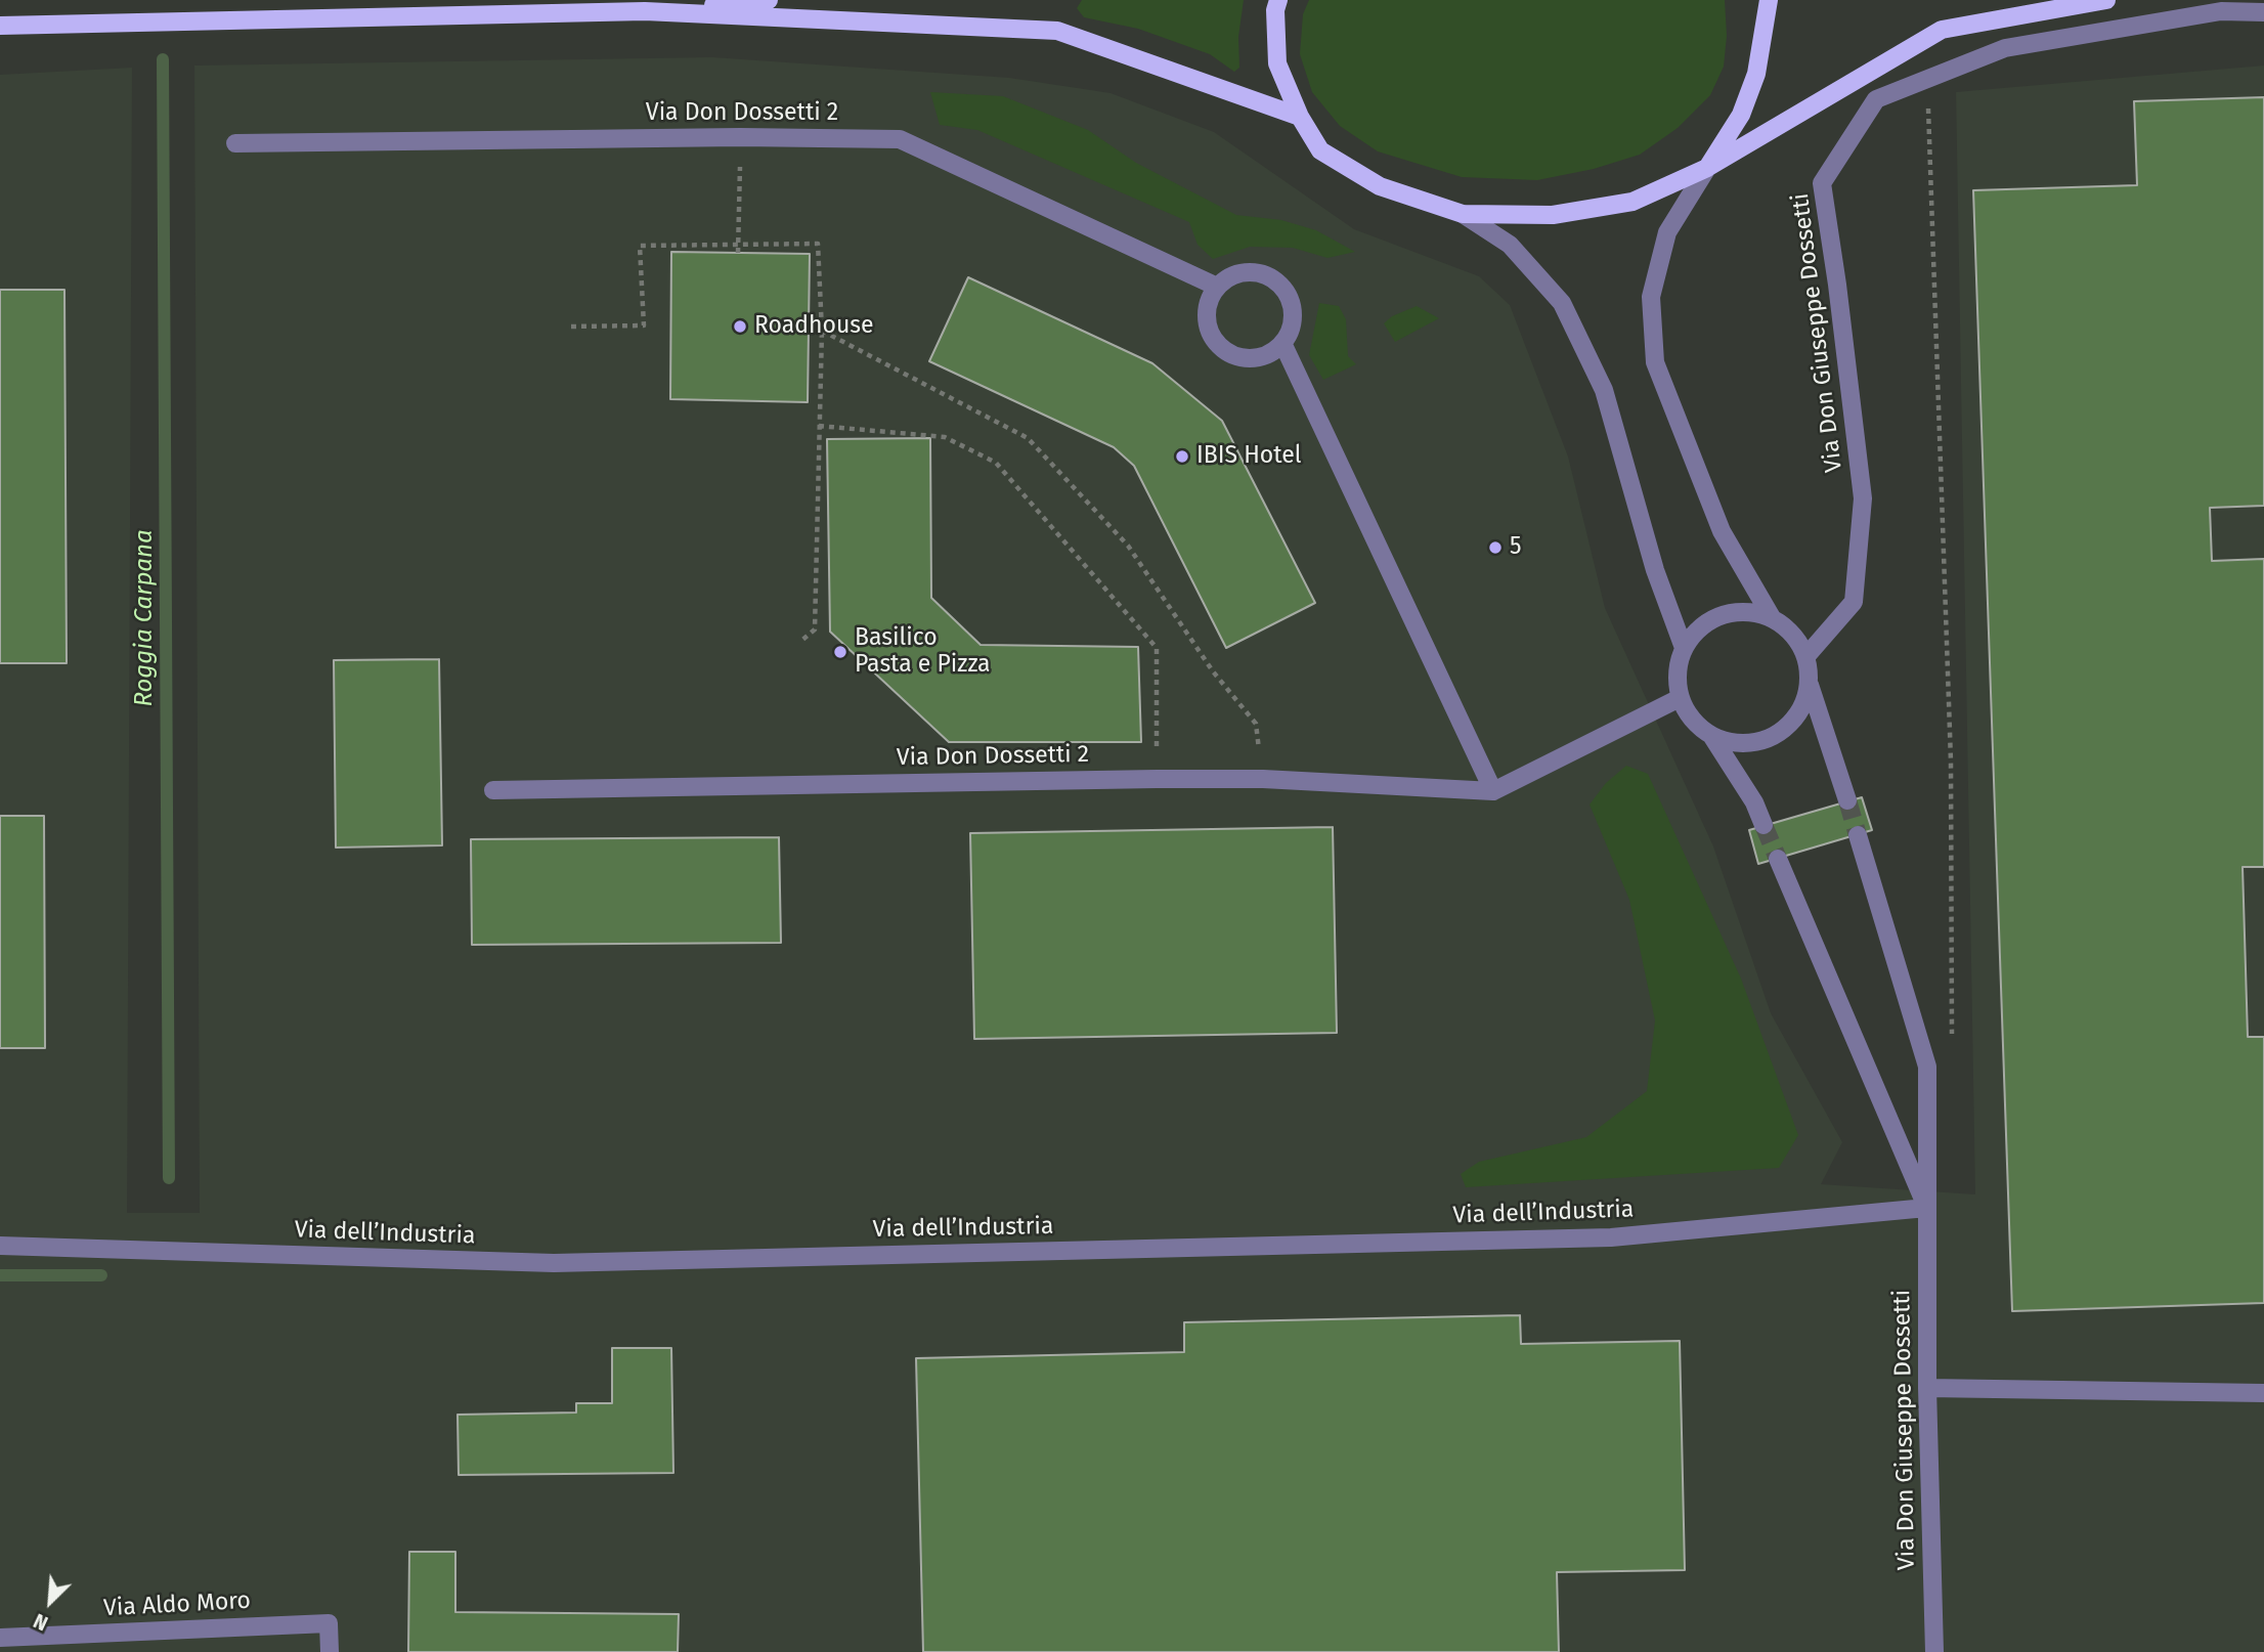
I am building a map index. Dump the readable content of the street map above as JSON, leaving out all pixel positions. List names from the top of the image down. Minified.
{"streets":{"street":["Via Don Dossetti 2","Via Don Giuseppe Dossetti","Via dell’Industria","Via Aldo Moro"]},"crossings":[["Via Don Dossetti 2","Via Don Giuseppe Dossetti"],["Via Don Giuseppe Dossetti","Via dell’Industria"]],"water":["Roggia Carpana"],"places":["Roadhouse","IBIS Hotel","5","Basilico Pasta e Pizza"],"north":"bottom left"}
